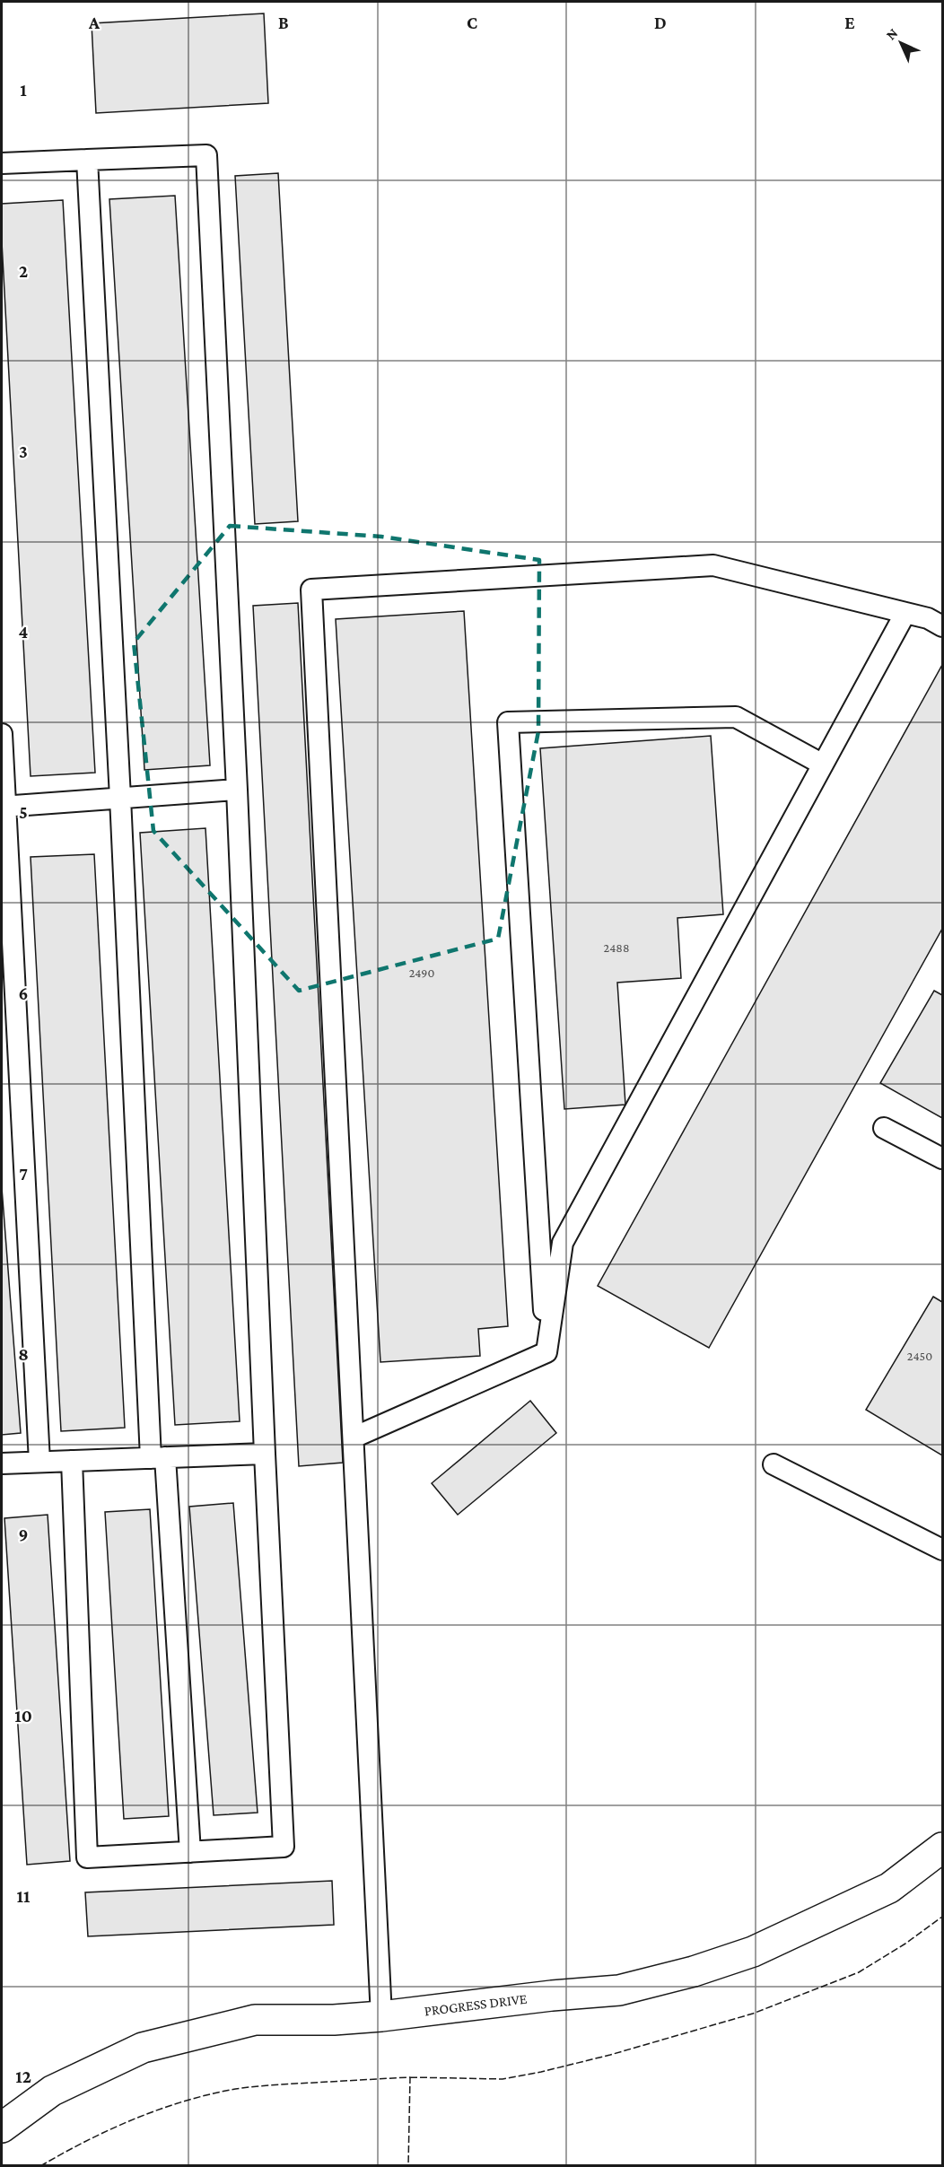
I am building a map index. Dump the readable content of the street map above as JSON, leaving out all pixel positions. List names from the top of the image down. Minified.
{"streets":{"street":["PROGRESS DRIVE"]},"house_numbers":["2488","2490","2450"],"north":"top left","grid":{"columns":["A","B","C","D","E"],"rows":["1","2","3","4","5","6","7","8","9","10","11","12"]}}
